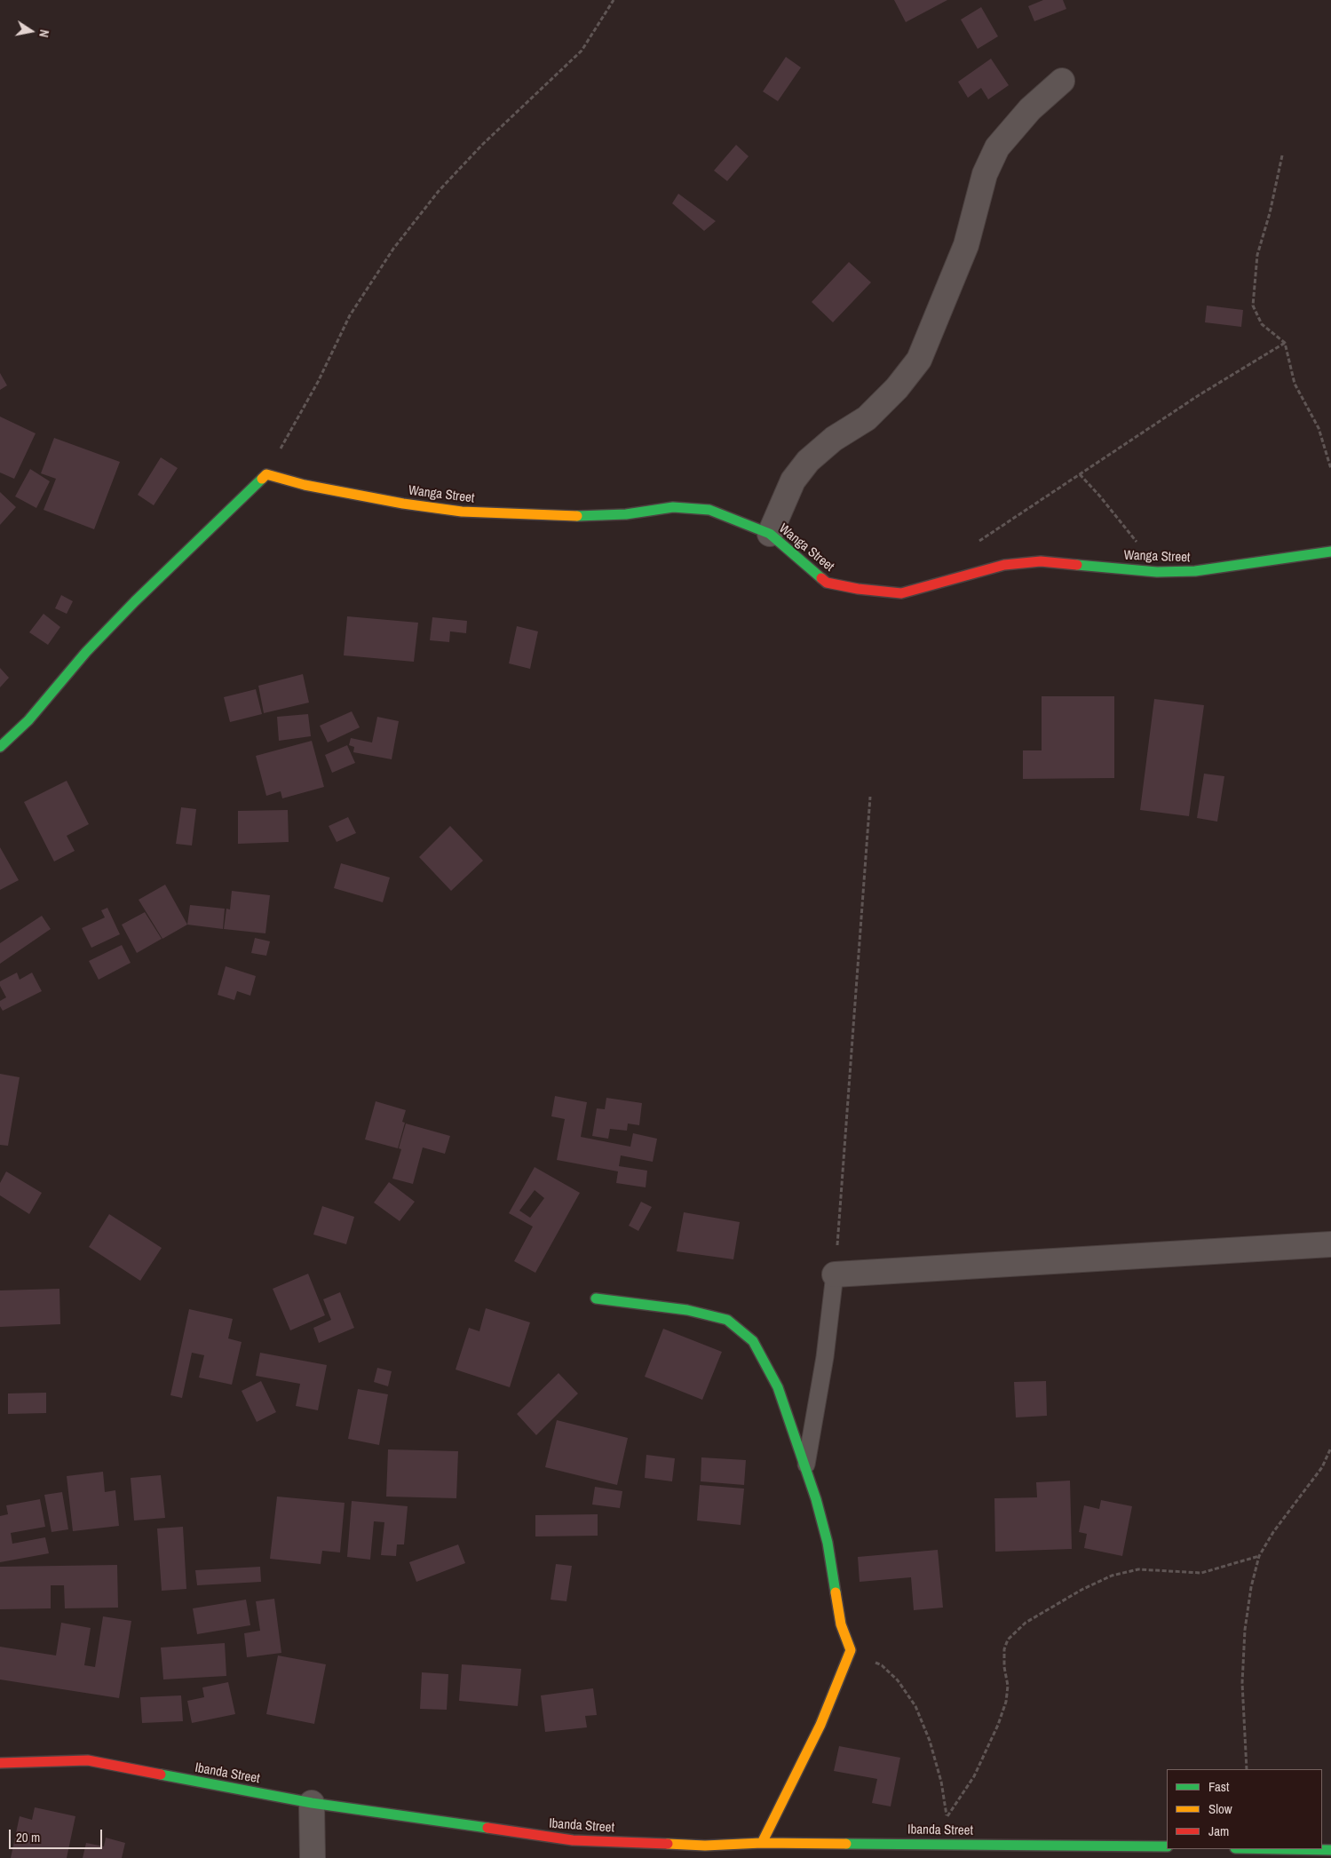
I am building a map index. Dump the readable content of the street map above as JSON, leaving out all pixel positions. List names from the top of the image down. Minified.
{"streets":{"street":["Wanga Street","Ibanda Street"]},"legend":["Fast","Slow","Jam"],"scale_bar":"20 m","north":"right"}
